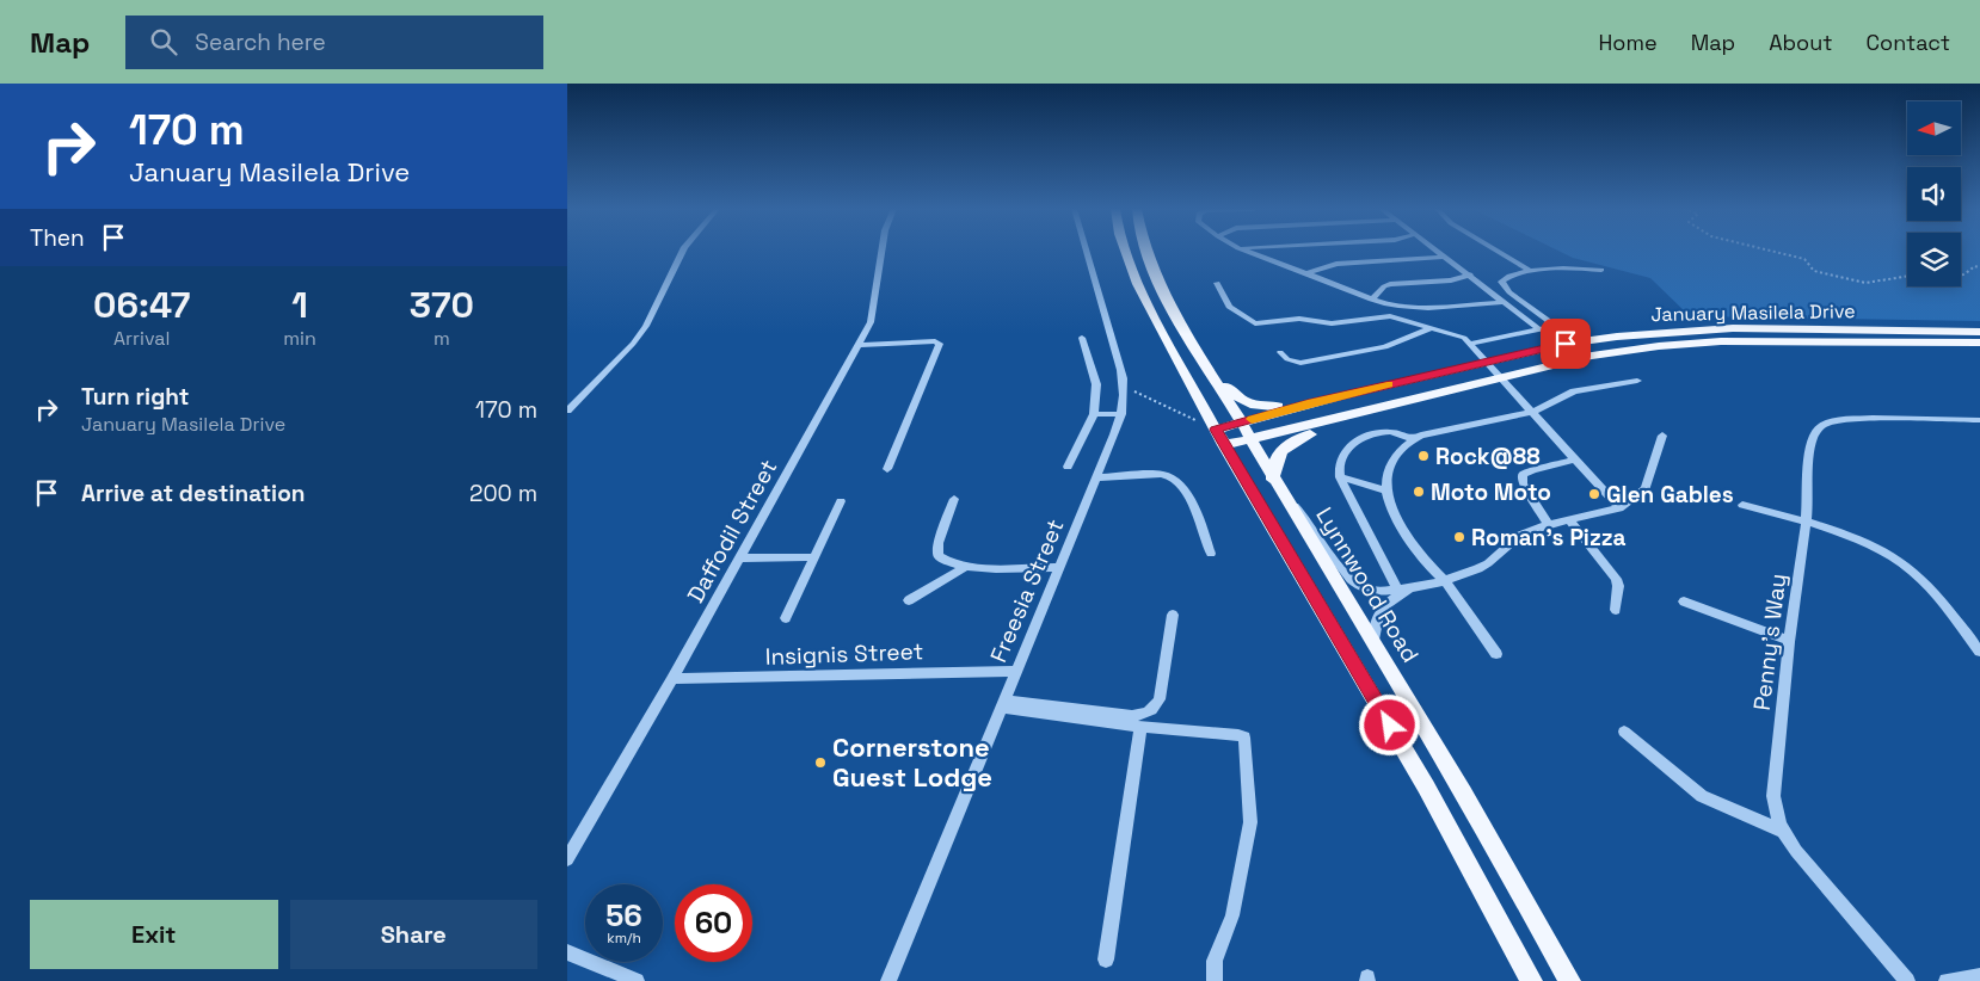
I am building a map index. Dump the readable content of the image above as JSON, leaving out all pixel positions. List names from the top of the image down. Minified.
{"streets":{"main road":["January Masilela Drive","Lynnwood Road"],"street":["Daffodil Street","Freesia Street","Penny's Way","Insignis Street"]},"crossings":[["January Masilela Drive","Lynnwood Road"],["Daffodil Street","Insignis Street"],["Freesia Street","Insignis Street"]],"places":["Rock@88","Moto Moto","Glen Gables","Roman's Pizza","Cornerstone Guest Lodge"],"north":"left","page":{"header":"Map","search":"Search here","nav":["Home","Map","About","Contact"],"turn":["170 m","January Masilela Drive"],"then":"Then","eta":["06:47","Arrival","1","min","370","m"],"list":[{"name":"Turn right","note":"January Masilela Drive","value":"170 m"},{"name":"Arrive at destination","value":"200 m"}],"speed":"56 km/h","limit":"60","buttons":["Exit","Share"]}}
